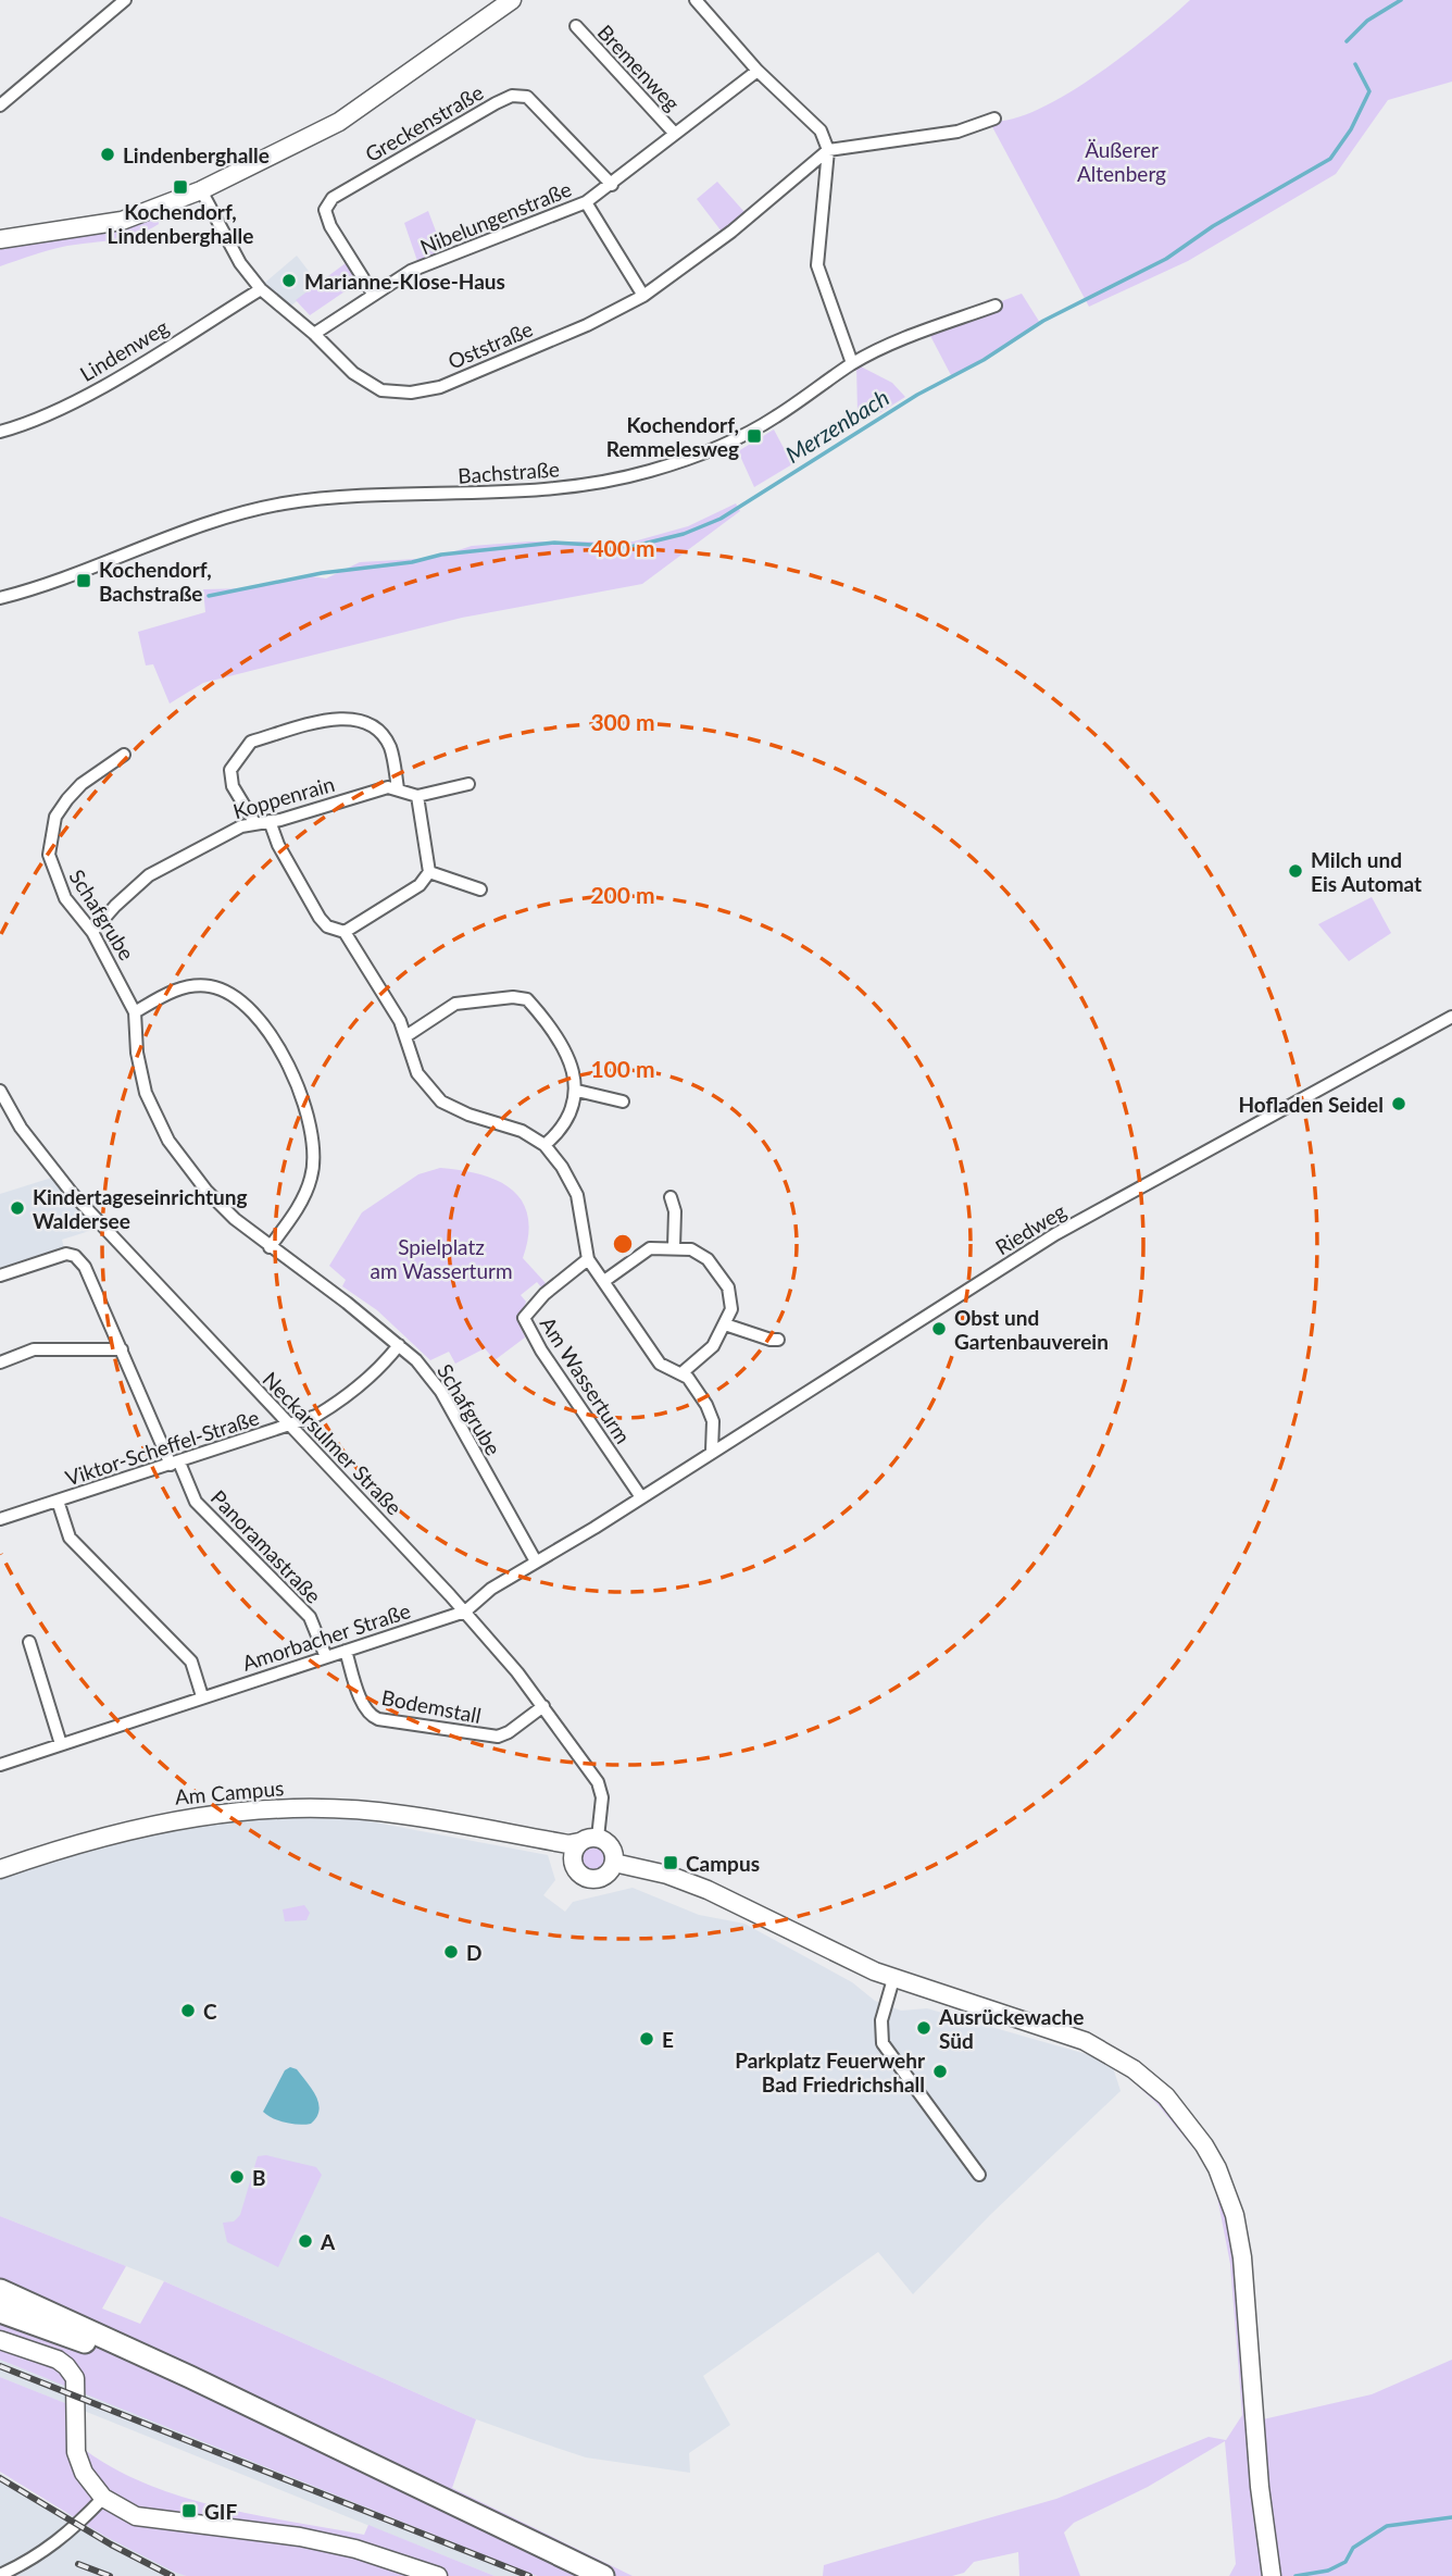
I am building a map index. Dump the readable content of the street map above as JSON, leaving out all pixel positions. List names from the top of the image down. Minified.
{"streets":{"street":["Bremenweg","Greckenstraße","Nibelungenstraße","Oststraße","Lindenweg","Bachstraße","Koppenrain","Schafgrube","Riedweg","Am Wasserturm","Neckarsulmer Straße","Viktor-Scheffel-Straße","Panoramastraße","Amorbacher Straße","Bodemstall","Am Campus"]},"crossings":[["Bremenweg","Nibelungenstraße"],["Greckenstraße","Nibelungenstraße"],["Nibelungenstraße","Oststraße"],["Oststraße","Lindenweg"],["Koppenrain","Schafgrube"],["Schafgrube","Viktor-Scheffel-Straße"],["Schafgrube","Amorbacher Straße"],["Riedweg","Am Wasserturm"],["Riedweg","Amorbacher Straße"],["Am Wasserturm","Amorbacher Straße"],["Neckarsulmer Straße","Viktor-Scheffel-Straße"],["Neckarsulmer Straße","Amorbacher Straße"],["Neckarsulmer Straße","Bodemstall"],["Neckarsulmer Straße","Am Campus"],["Viktor-Scheffel-Straße","Panoramastraße"],["Panoramastraße","Amorbacher Straße"],["Amorbacher Straße","Bodemstall"]],"water":["Merzenbach"],"parks":["Äußerer Altenberg","Spielplatz am Wasserturm"],"places":{"other":["Lindenberghalle","Marianne-Klose-Haus","Milch und Eis Automat","Hofladen Seidel","Kindertageseinrichtung Waldersee","Obst und Gartenbauverein","D","C","Ausrückewache Süd","E","Parkplatz Feuerwehr Bad Friedrichshall","B","A"],"transit":["Kochendorf, Lindenberghalle","Kochendorf, Remmelesweg","Kochendorf, Bachstraße","Campus","GIF"]},"rings":["400 m","300 m","200 m","100 m"]}
